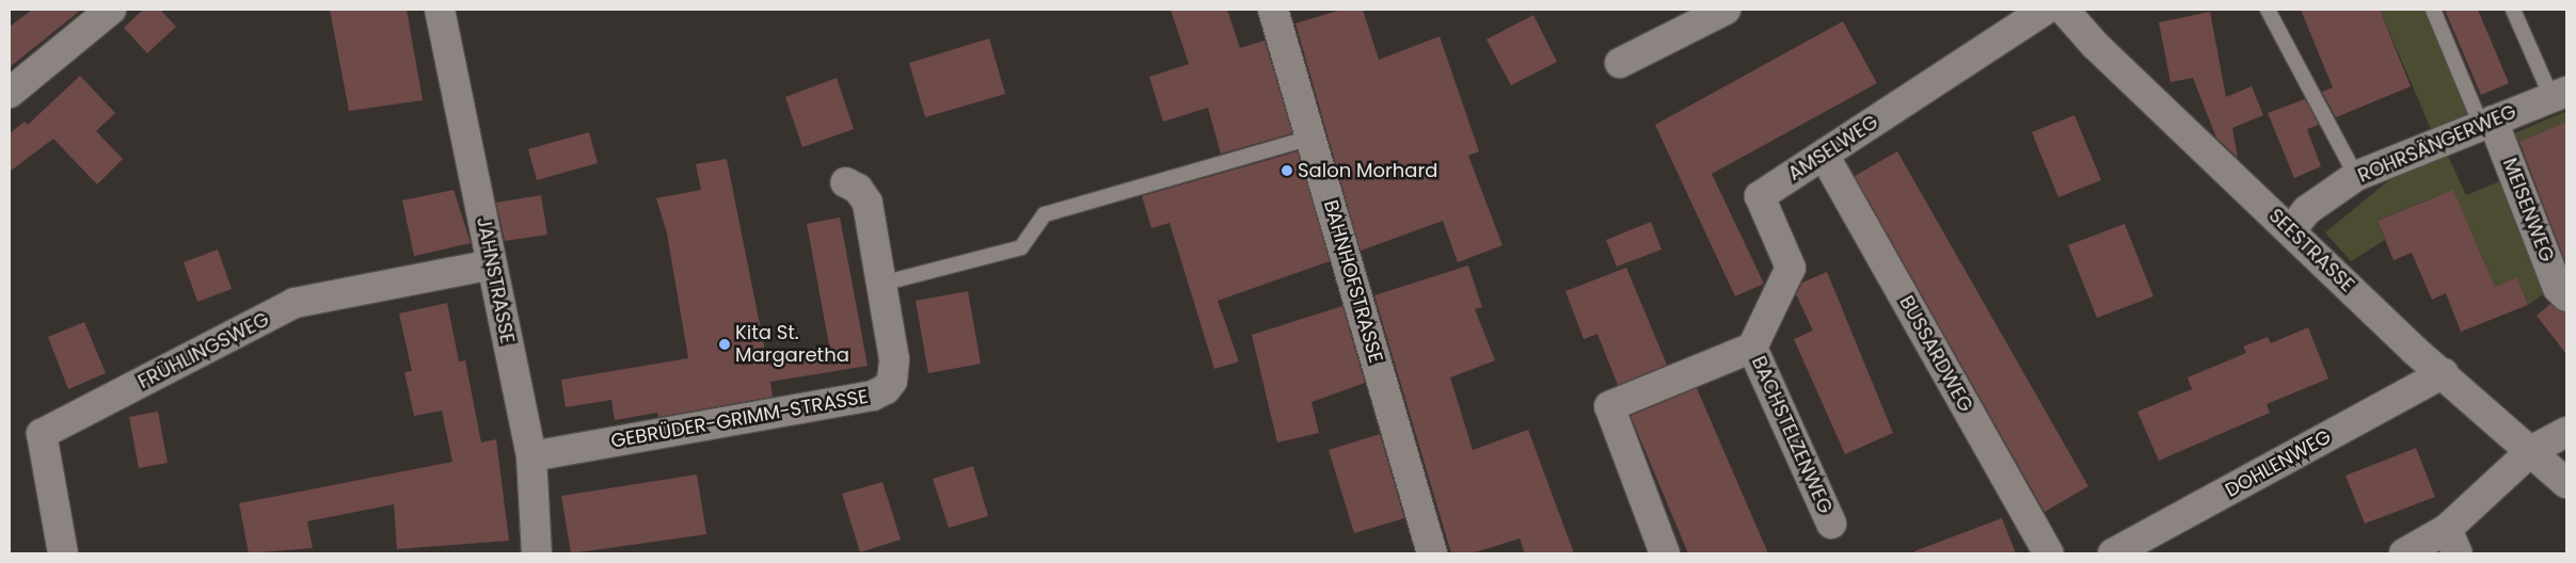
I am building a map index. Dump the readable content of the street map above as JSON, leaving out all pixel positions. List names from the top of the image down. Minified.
{"streets":{"street":["ROHRSÄNGERWEG","AMSELWEG","MEISENWEG","SEESTRASSE","JAHNSTRASSE","BAHNHOFSTRASSE","FRÜHLINGSWEG","BUSSARDWEG","GEBRÜDER-GRIMM-STRASSE","BACHSTELZENWEG","DOHLENWEG"]},"crossings":[["ROHRSÄNGERWEG","MEISENWEG"],["ROHRSÄNGERWEG","SEESTRASSE"],["AMSELWEG","BUSSARDWEG"],["AMSELWEG","BACHSTELZENWEG"],["SEESTRASSE","DOHLENWEG"],["JAHNSTRASSE","FRÜHLINGSWEG"],["JAHNSTRASSE","GEBRÜDER-GRIMM-STRASSE"]],"places":["Salon Morhard","Kita St. Margaretha"]}
